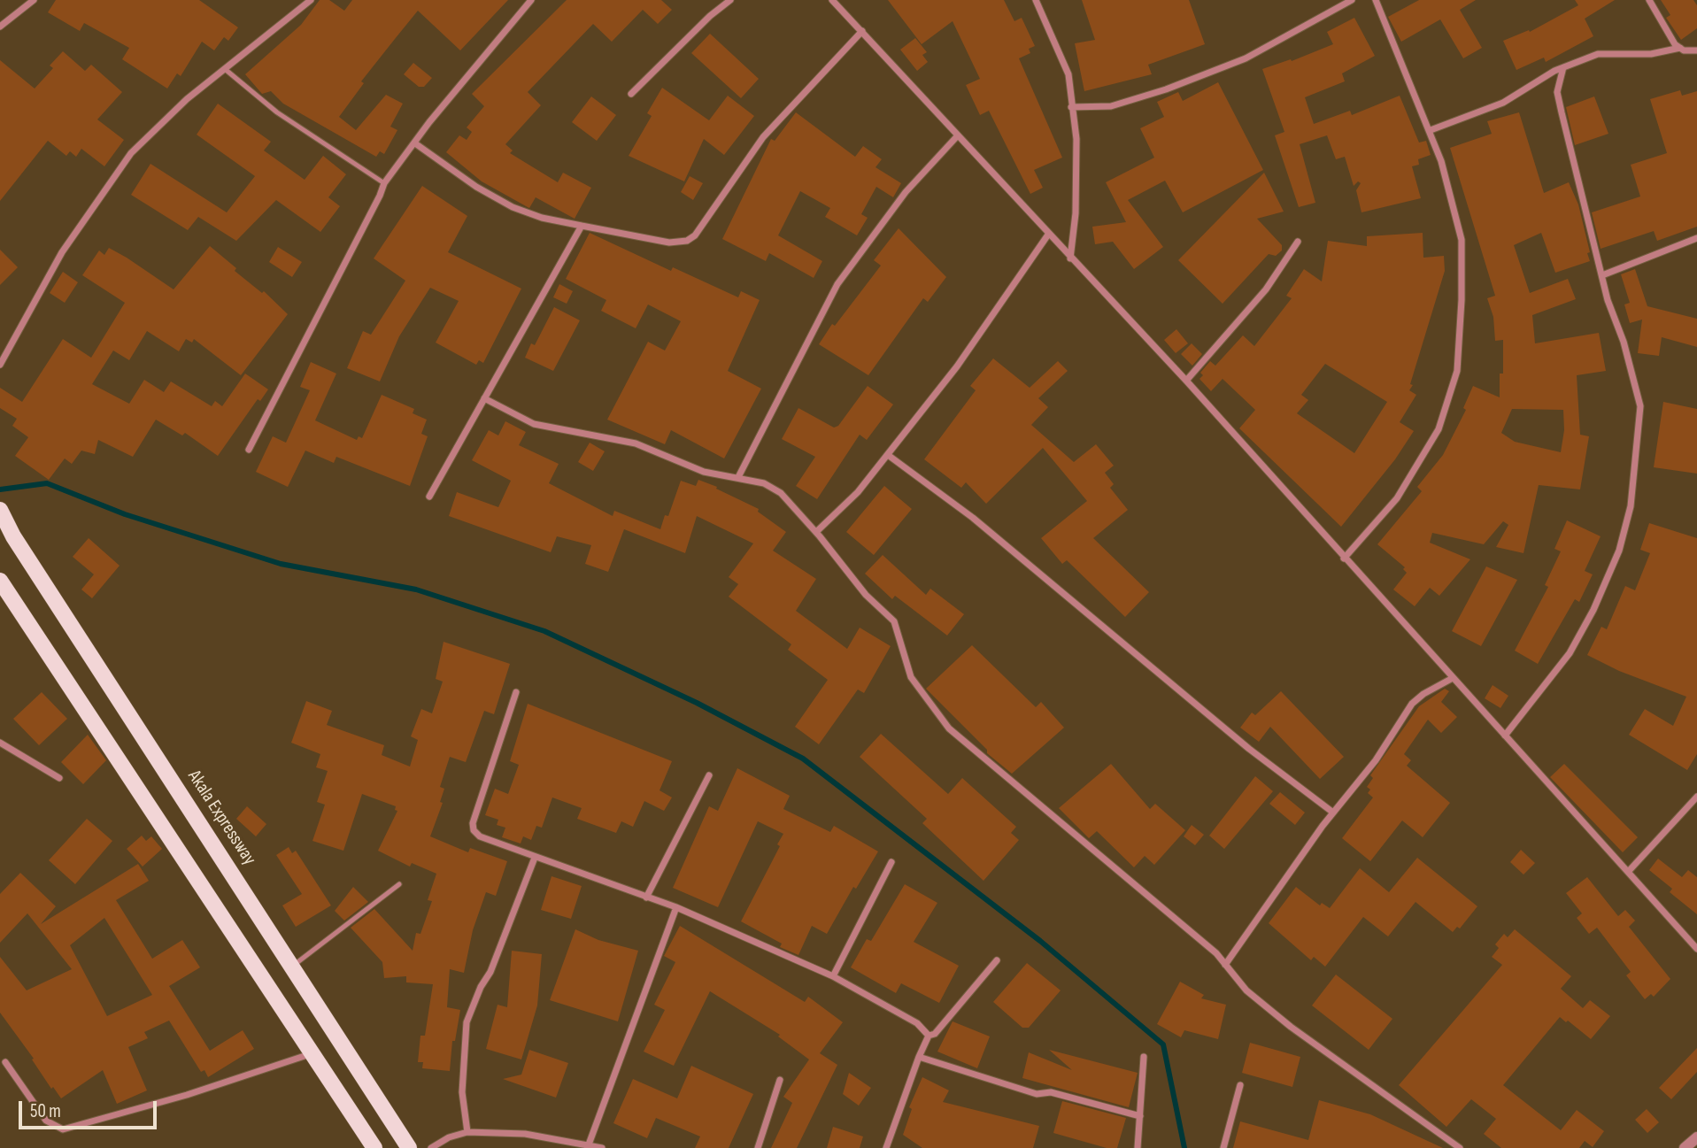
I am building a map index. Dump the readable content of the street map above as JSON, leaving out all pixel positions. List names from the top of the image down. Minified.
{"streets":{"main road":["Akala Expressway"]},"scale_bar":"50 m"}
